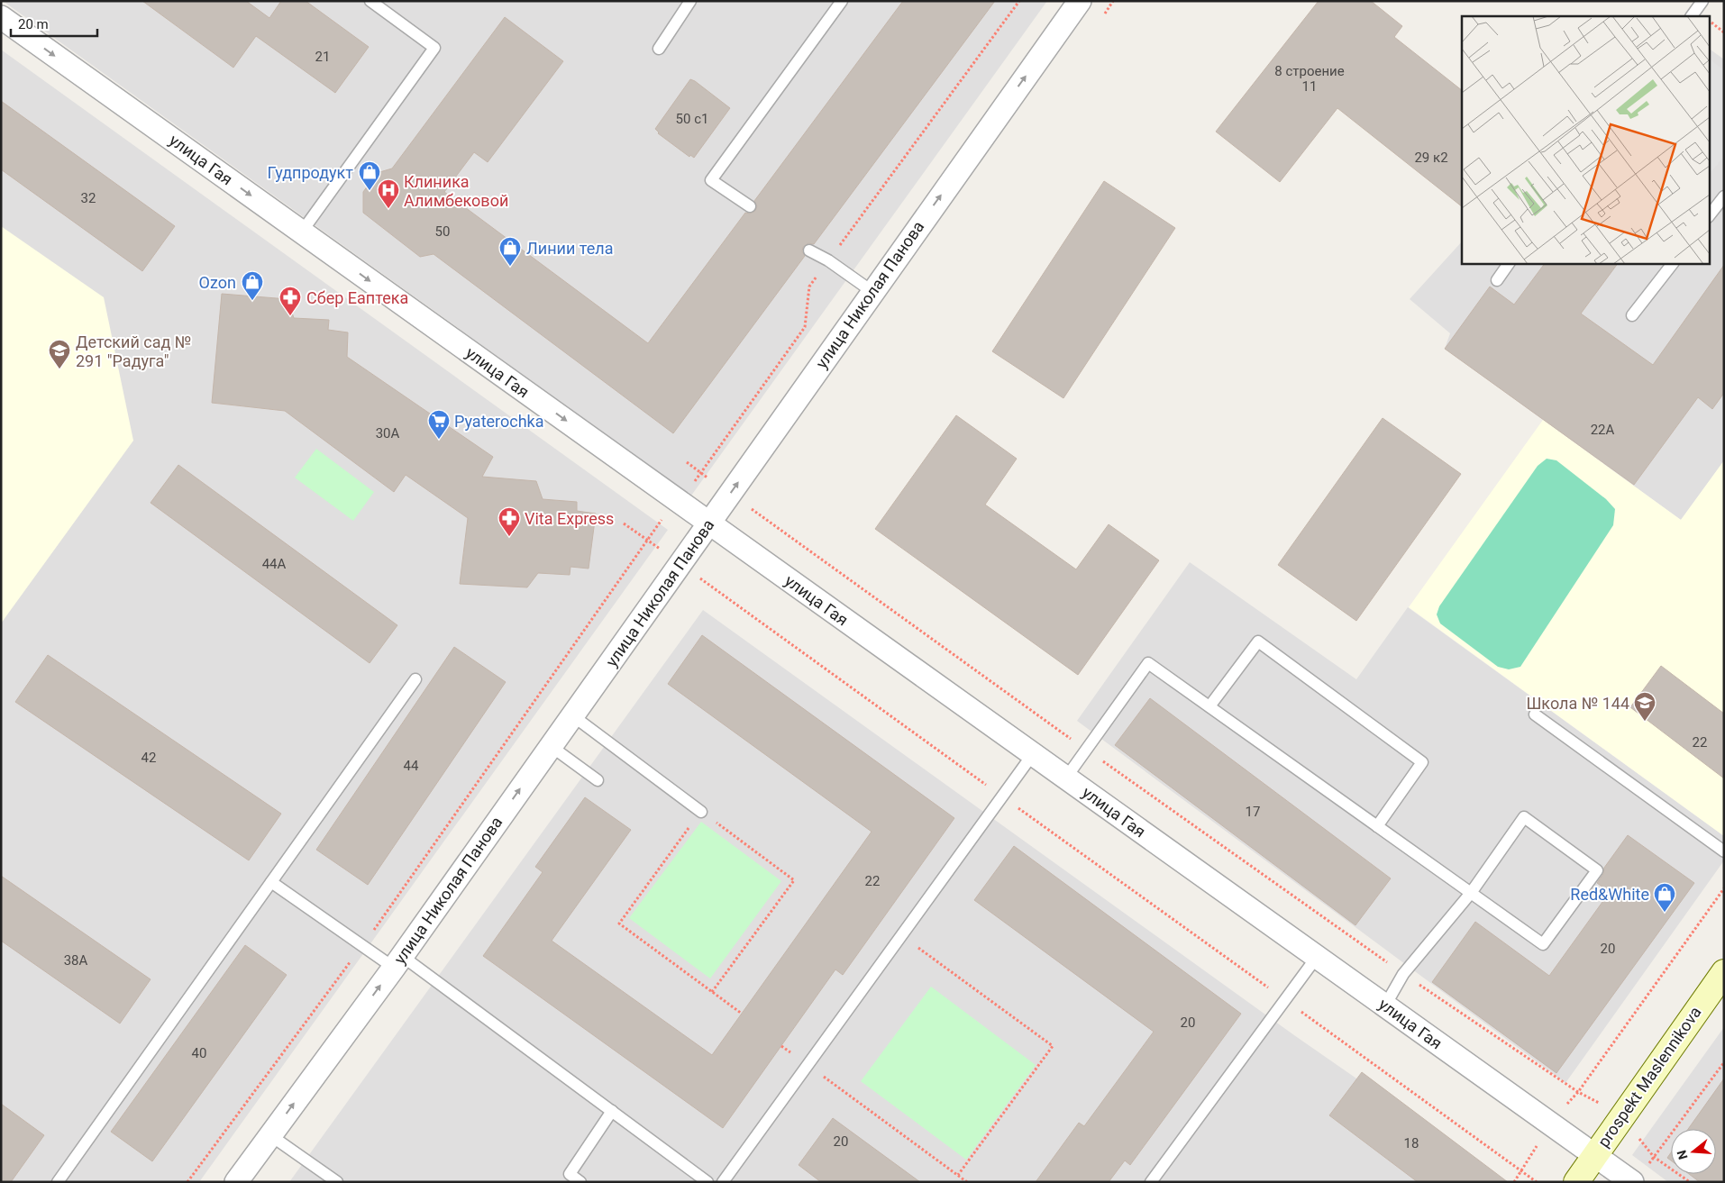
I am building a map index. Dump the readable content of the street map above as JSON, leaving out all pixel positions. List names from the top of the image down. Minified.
{"streets":{"main road":["prospekt Maslennikova"],"street":["улица Гая","улица Николая Панова"]},"crossings":[["улица Гая","улица Николая Панова"],["улица Гая","prospekt Maslennikova"]],"one_way":["улица Гая","улица Николая Панова"],"places":{"shop":["Гудпродукт","Линии тела","Ozon","Red&White"],"hospital":["Клиника Алимбековой"],"pharmacy":["Сбер Еаптека","Vita Express"],"school or university":["Детский сад № 291 \"Радуга\"","Школа № 144"],"supermarket":["Pyaterochka"]},"house_numbers":["21","8 строение 11","50 с1","29 к2","32","50","22А","30A","44А","22","42","44","17","22","20","38А","20","40","20","18"],"scale_bar":"20 m","north":"left"}
